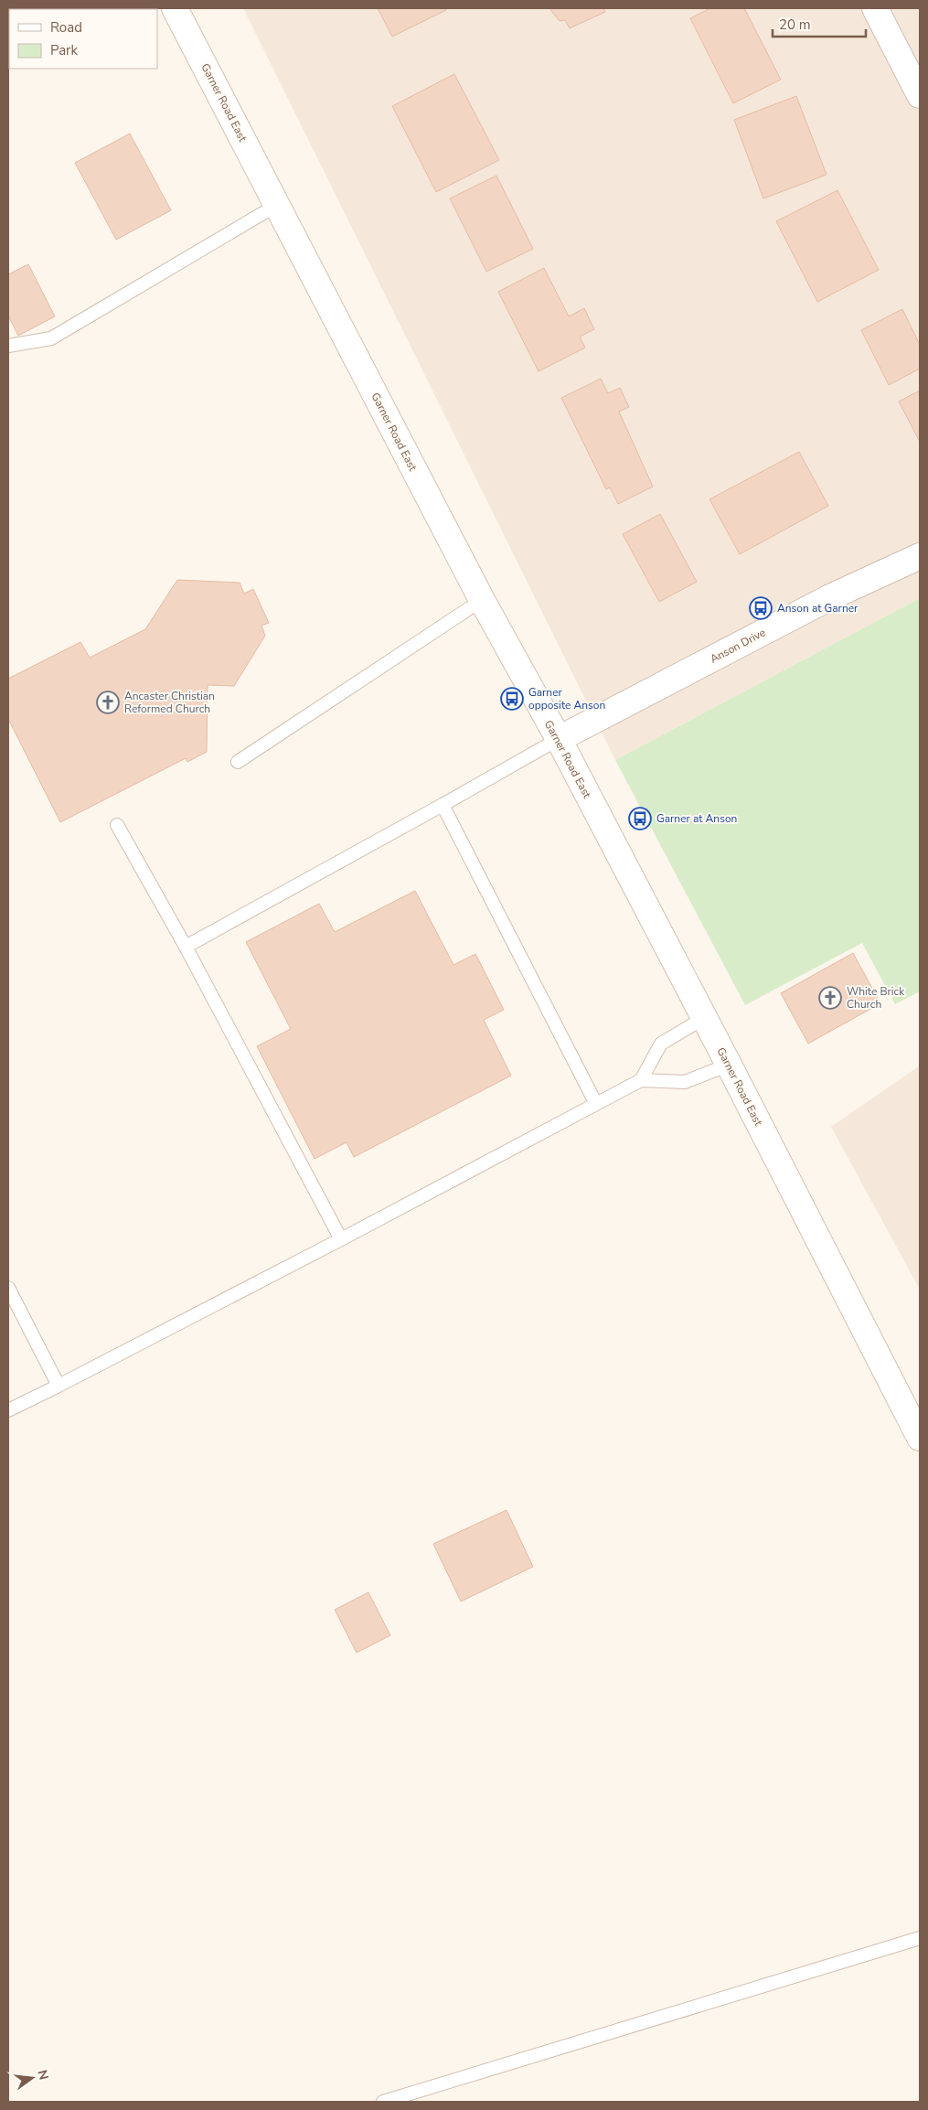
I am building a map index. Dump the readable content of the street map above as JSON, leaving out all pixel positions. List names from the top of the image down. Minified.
{"streets":{"main road":["Garner Road East","Anson Drive"]},"crossings":[["Garner Road East","Anson Drive"]],"places":{"bus stop":["Anson at Garner","Garner opposite Anson","Garner at Anson"],"church":["Ancaster Christian Reformed Church","White Brick Church"]},"legend":["Road","Park"],"scale_bar":"20 m","north":"right"}
